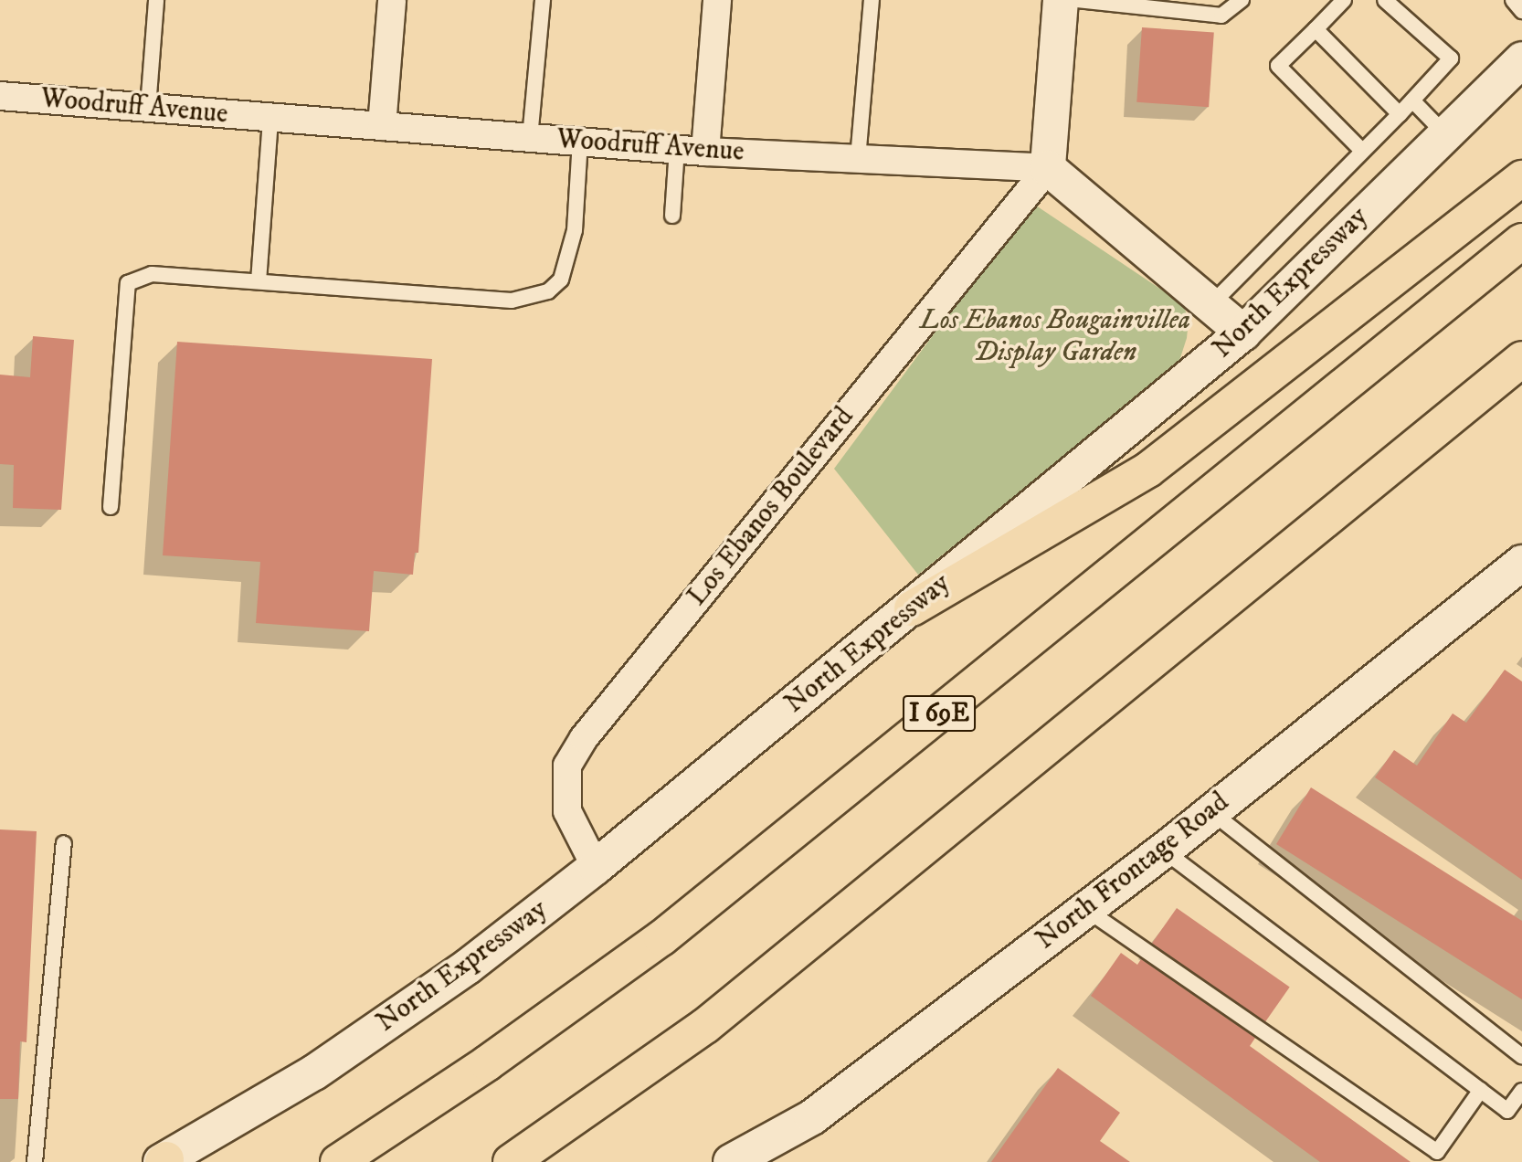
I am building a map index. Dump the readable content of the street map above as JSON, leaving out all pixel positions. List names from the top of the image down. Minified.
{"streets":{"highway":["I 69E"],"main road":["North Expressway","North Frontage Road"],"street":["Woodruff Avenue","Los Ebanos Boulevard"]},"crossings":[["Woodruff Avenue","Los Ebanos Boulevard"],["North Expressway","Los Ebanos Boulevard"]],"parks":["Los Ebanos Bougainvillea Display Garden"]}
